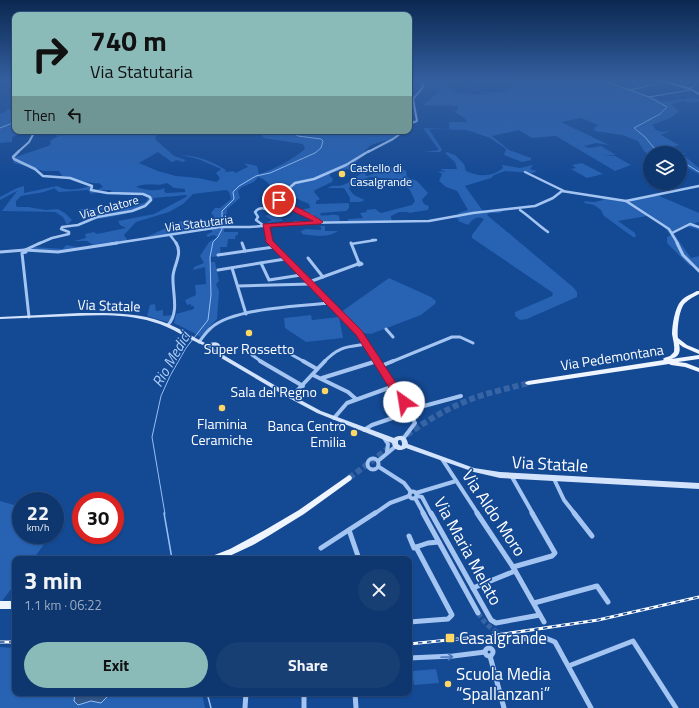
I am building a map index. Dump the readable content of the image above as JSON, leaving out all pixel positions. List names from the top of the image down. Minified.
{"streets":{"main road":["Via Statale","Via Pedemontana"],"street":["Via Colatore","Via Statutaria","Via Aldo Moro","Via Maria Melato"]},"crossings":[["Via Colatore","Via Statutaria"],["Via Statale","Via Aldo Moro"],["Via Aldo Moro","Via Maria Melato"]],"water":["Rio Medici"],"places":{"other":["Castello di Casalgrande","Super Rossetto","Sala del Regno","Flaminia Ceramiche","Banca Centro Emilia","Scuola Media “Spallanzani”"],"transit":["Casalgrande"]},"page":{"turn":["740 m","Via Statutaria"],"then":"Then","speed":"22 km/h","limit":"30","heading":["3 min","1.1 km · 06:22"],"buttons":["Exit","Share"]}}
